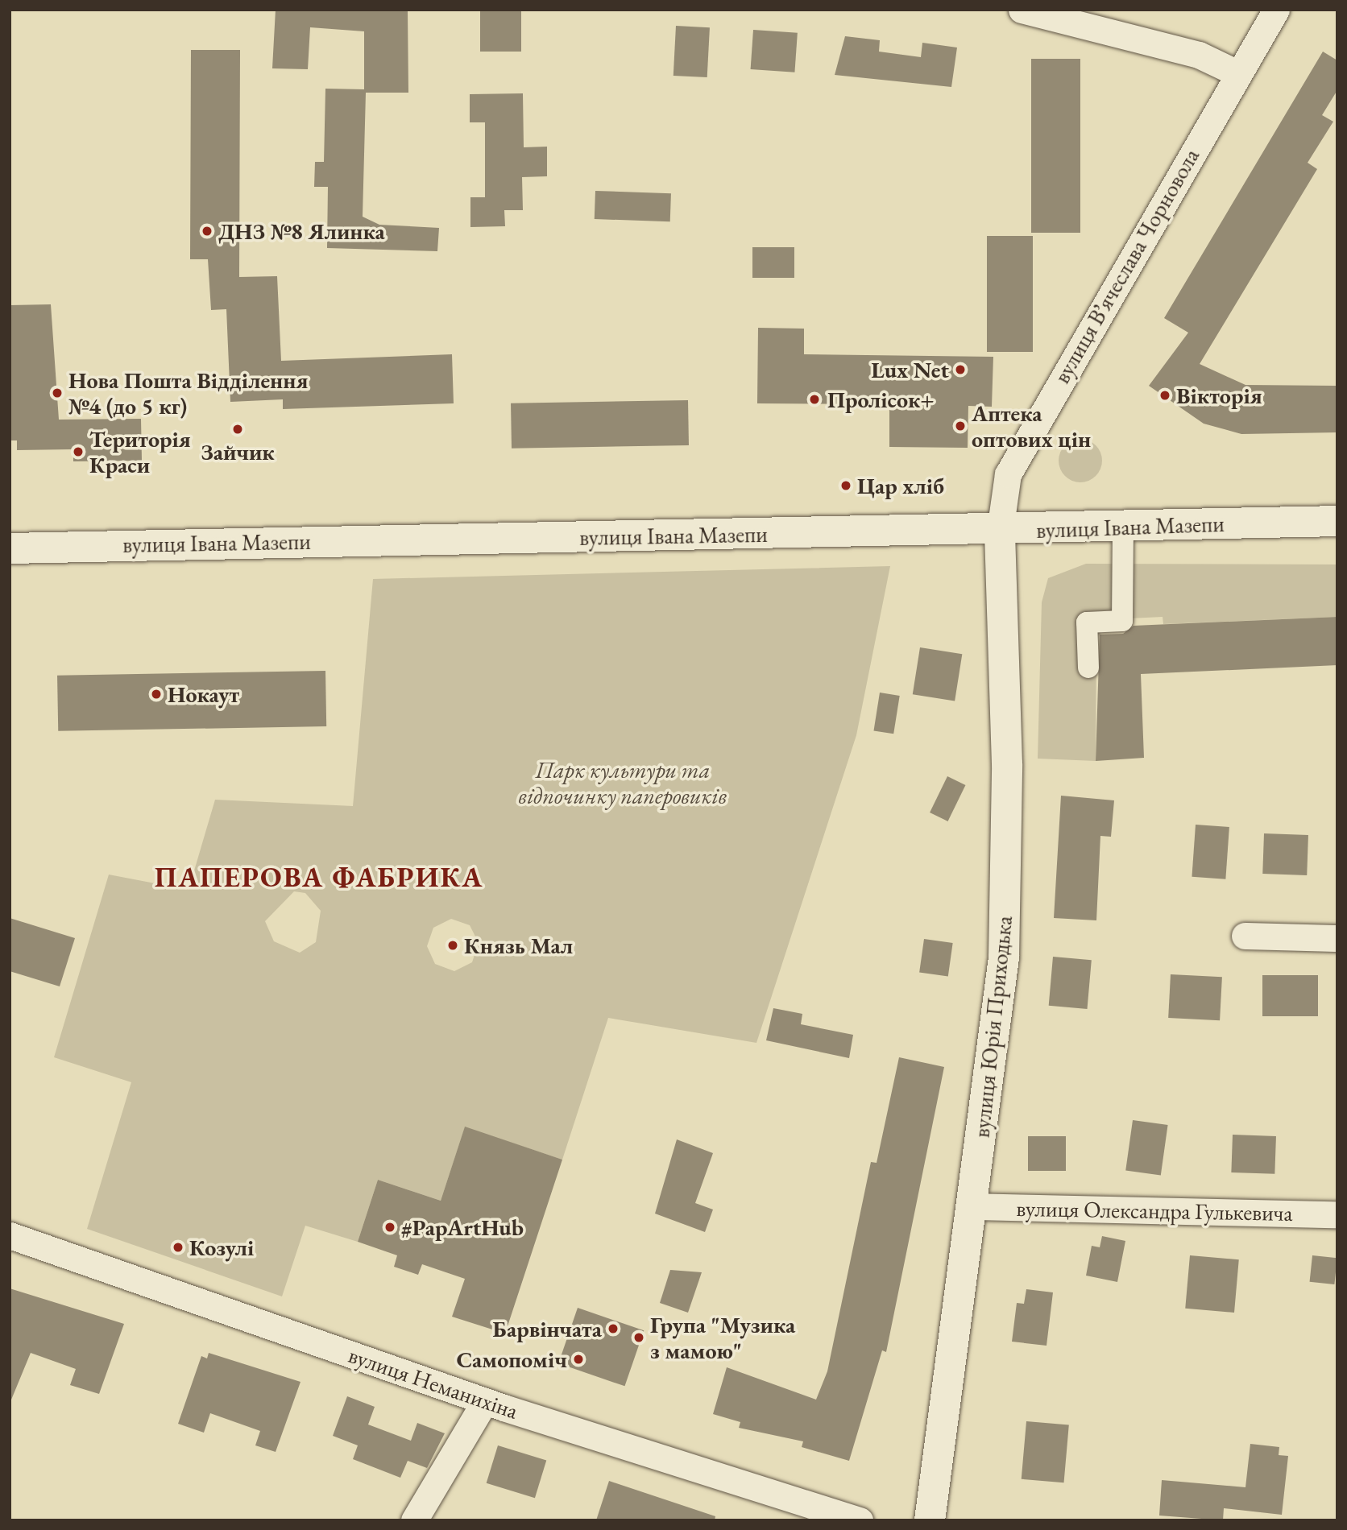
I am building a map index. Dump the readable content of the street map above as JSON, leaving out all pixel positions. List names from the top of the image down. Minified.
{"streets":{"main road":["вулиця Івана Мазепи","вулиця Юрія Приходька"],"street":["вулиця Вʼячеслава Чорновола","вулиця Олександра Гулькевича","вулиця Неманихіна"]},"crossings":[["вулиця Вʼячеслава Чорновола","вулиця Івана Мазепи"],["вулиця Вʼячеслава Чорновола","вулиця Юрія Приходька"],["вулиця Івана Мазепи","вулиця Юрія Приходька"],["вулиця Юрія Приходька","вулиця Олександра Гулькевича"]],"districts":["ПАПЕРОВА ФАБРИКА"],"parks":["Парк культури та відпочинку паперовиків"],"places":["ДНЗ №8 Ялинка","Lux Net","Нова Пошта Відділення №4 (до 5 кг)","Вікторія","Пролісок+","Аптека оптових цін","Зайчик","Територія Краси","Цар хліб","Нокаут","Князь Мал","#PapArtHub","Козулі","Барвінчата","Група \"Музика з мамою\"","Самопоміч"]}
